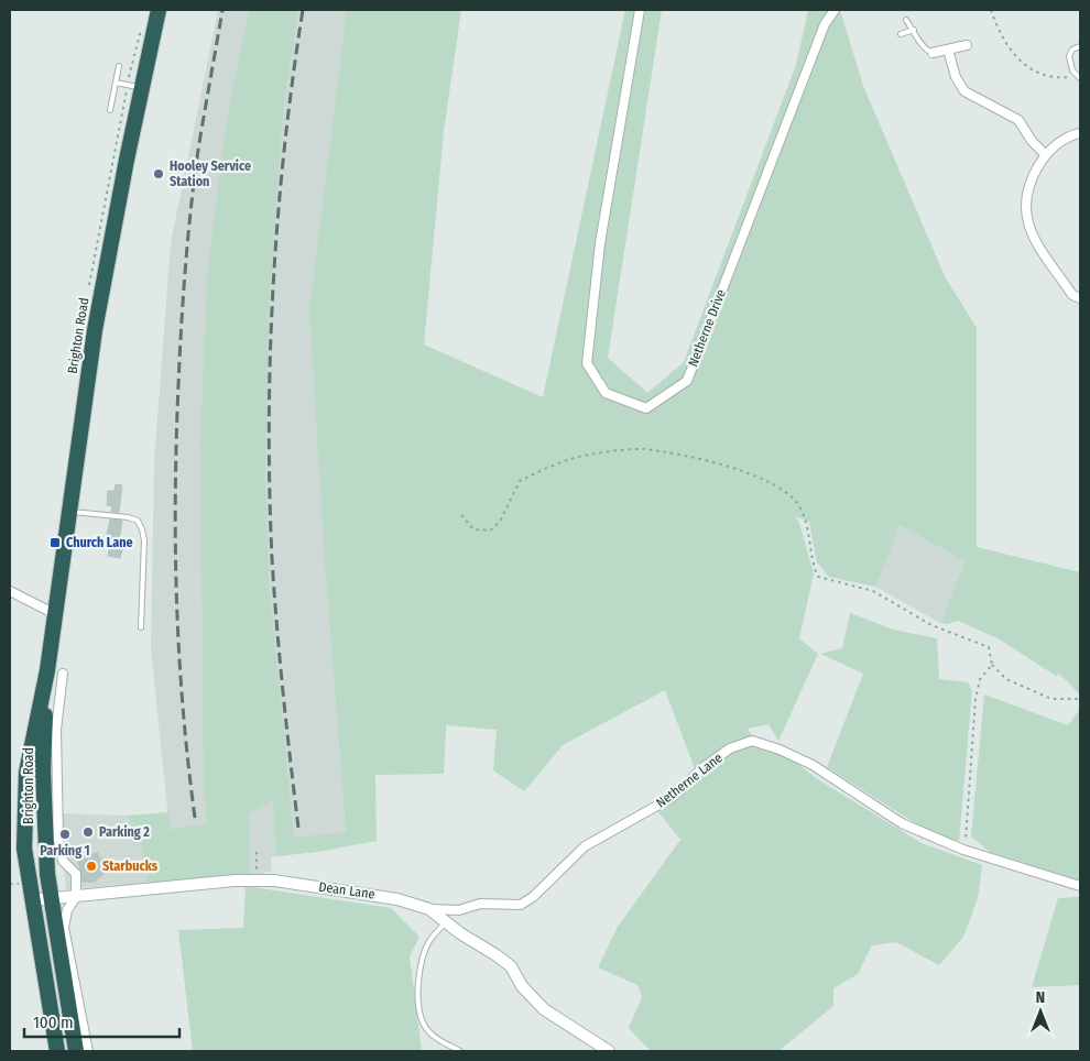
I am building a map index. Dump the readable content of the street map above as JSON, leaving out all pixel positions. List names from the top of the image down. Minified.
{"streets":{"highway":["Brighton Road"],"street":["Netherne Drive","Netherne Lane","Dean Lane"]},"crossings":[["Brighton Road","Dean Lane"],["Netherne Lane","Dean Lane"]],"places":{"other":["Hooley Service Station","Parking 2","Parking 1","Starbucks"],"transit":["Church Lane"]},"scale_bar":"100 m","north":"top"}
